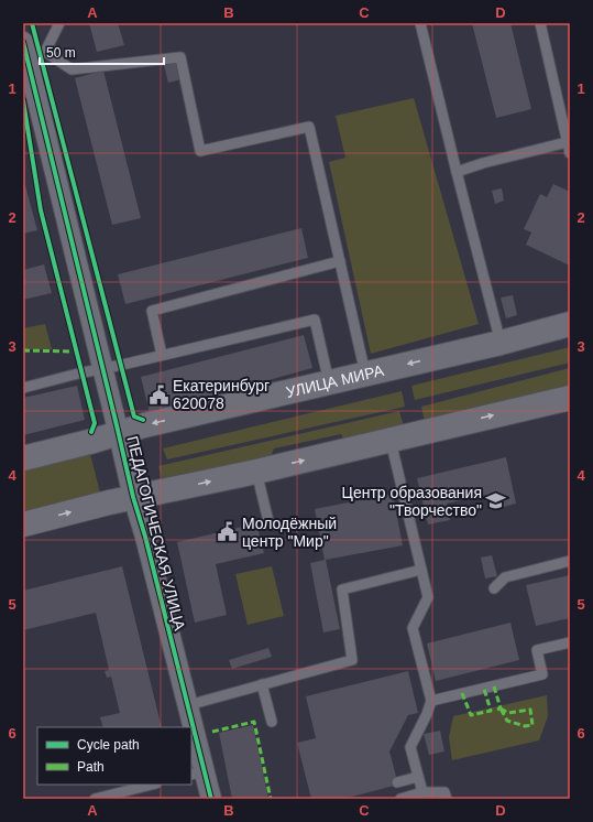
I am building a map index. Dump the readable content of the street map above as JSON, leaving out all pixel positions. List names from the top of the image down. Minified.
{"streets":{"street":["УЛИЦА МИРА","ПЕДАГОГИЧЕСКАЯ УЛИЦА"]},"crossings":[["УЛИЦА МИРА","ПЕДАГОГИЧЕСКАЯ УЛИЦА"]],"places":{"public building":["Екатеринбург 620078","Молодёжный центр \"Мир\""],"school or university":["Центр образования \"Творчество\""]},"legend":["Cycle path","Path"],"scale_bar":"50 m","grid":{"columns":["A","B","C","D"],"rows":["1","2","3","4","5","6"]}}
